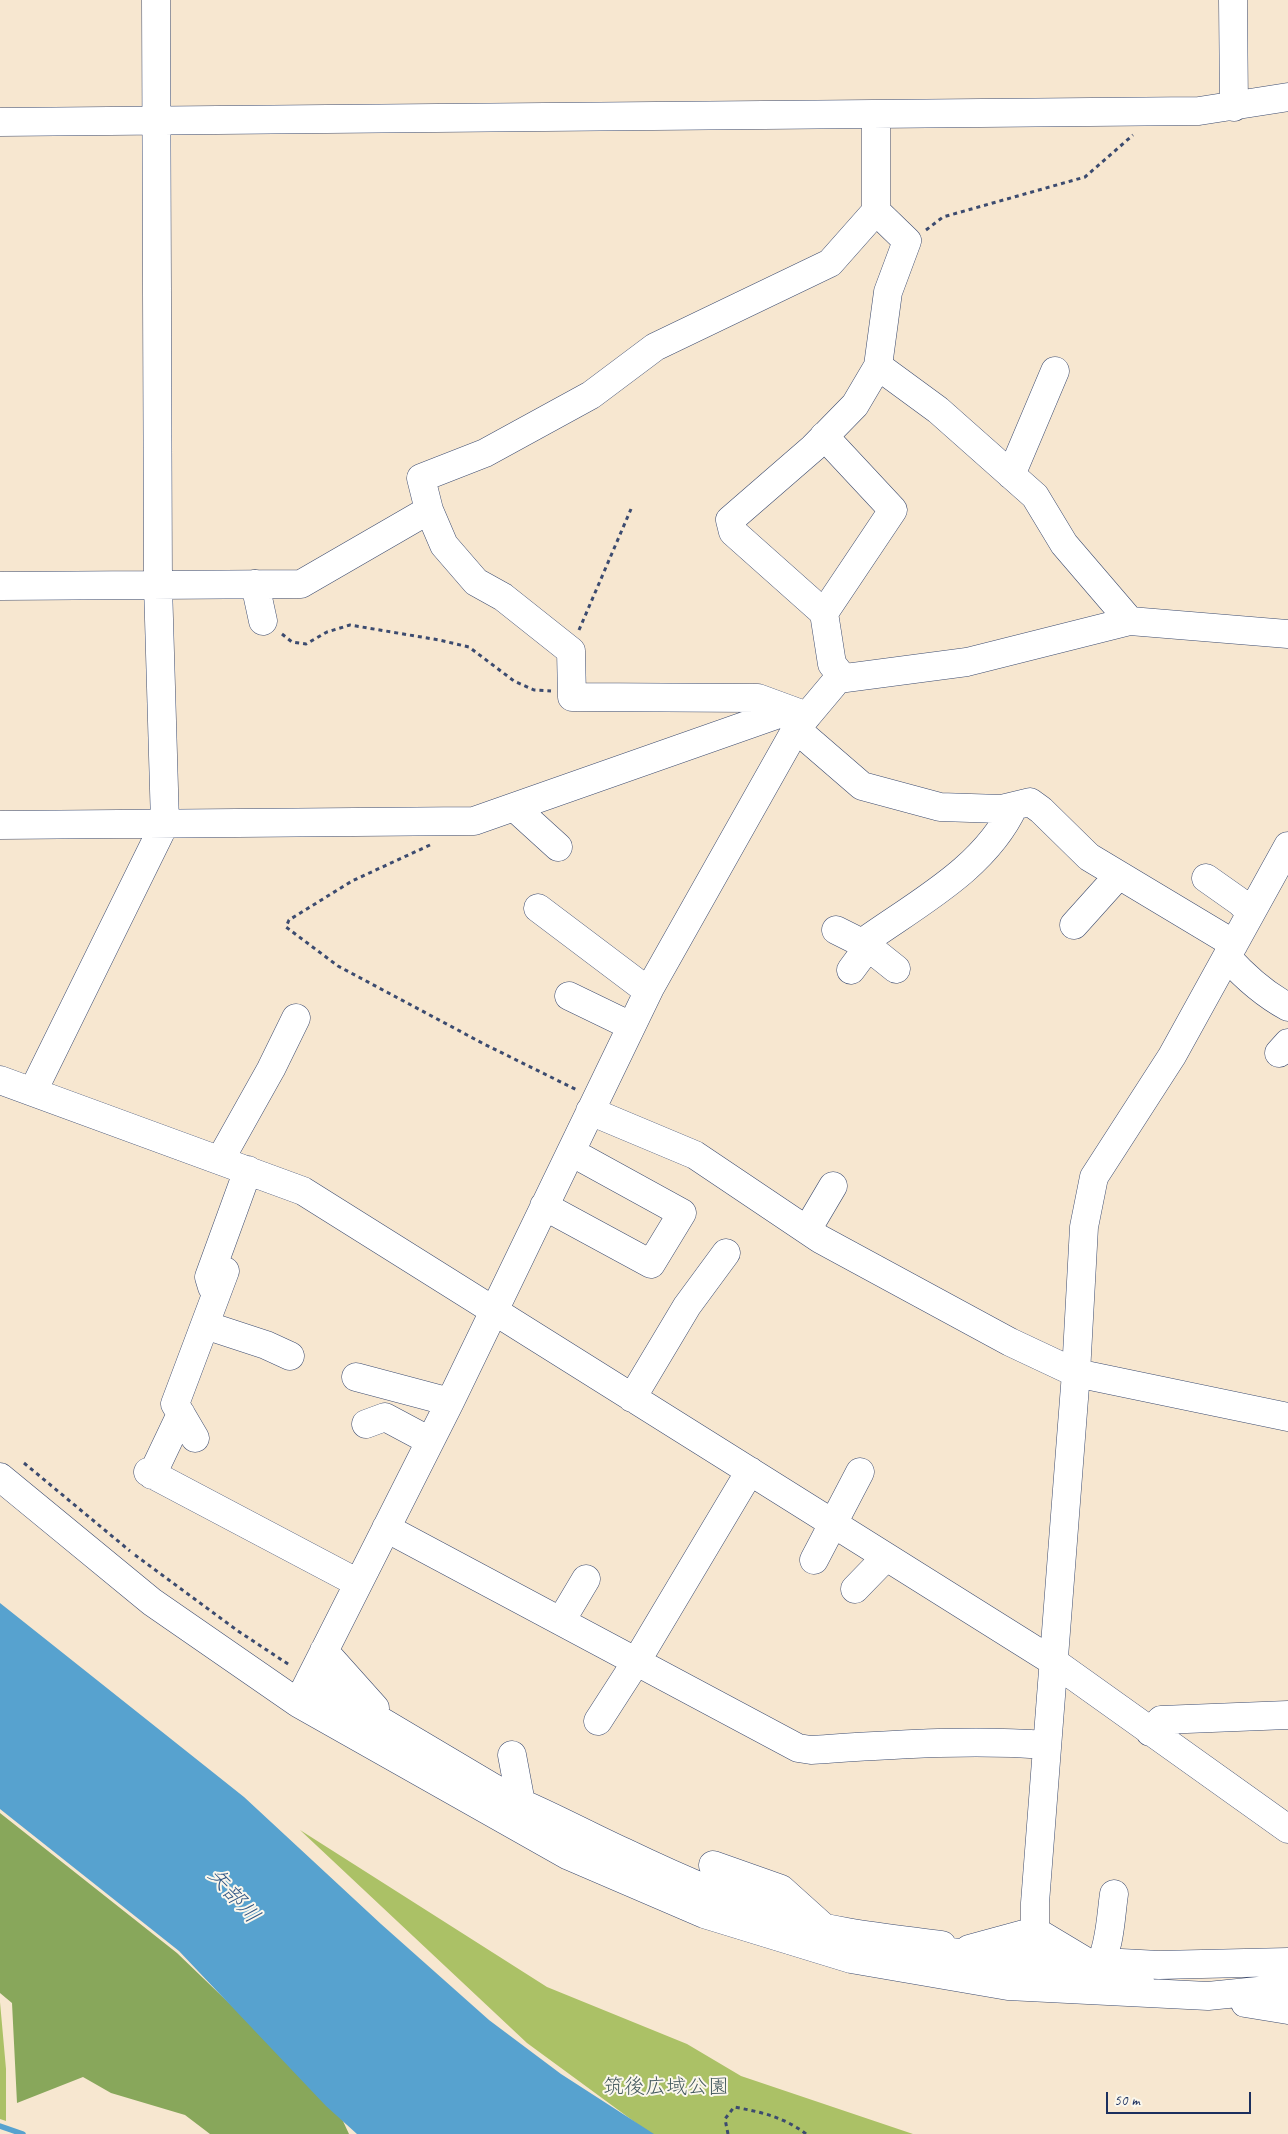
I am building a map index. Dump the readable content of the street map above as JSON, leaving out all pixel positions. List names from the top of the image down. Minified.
{"water":["矢部川"],"parks":["筑後広域公園"],"scale_bar":"50 m"}
